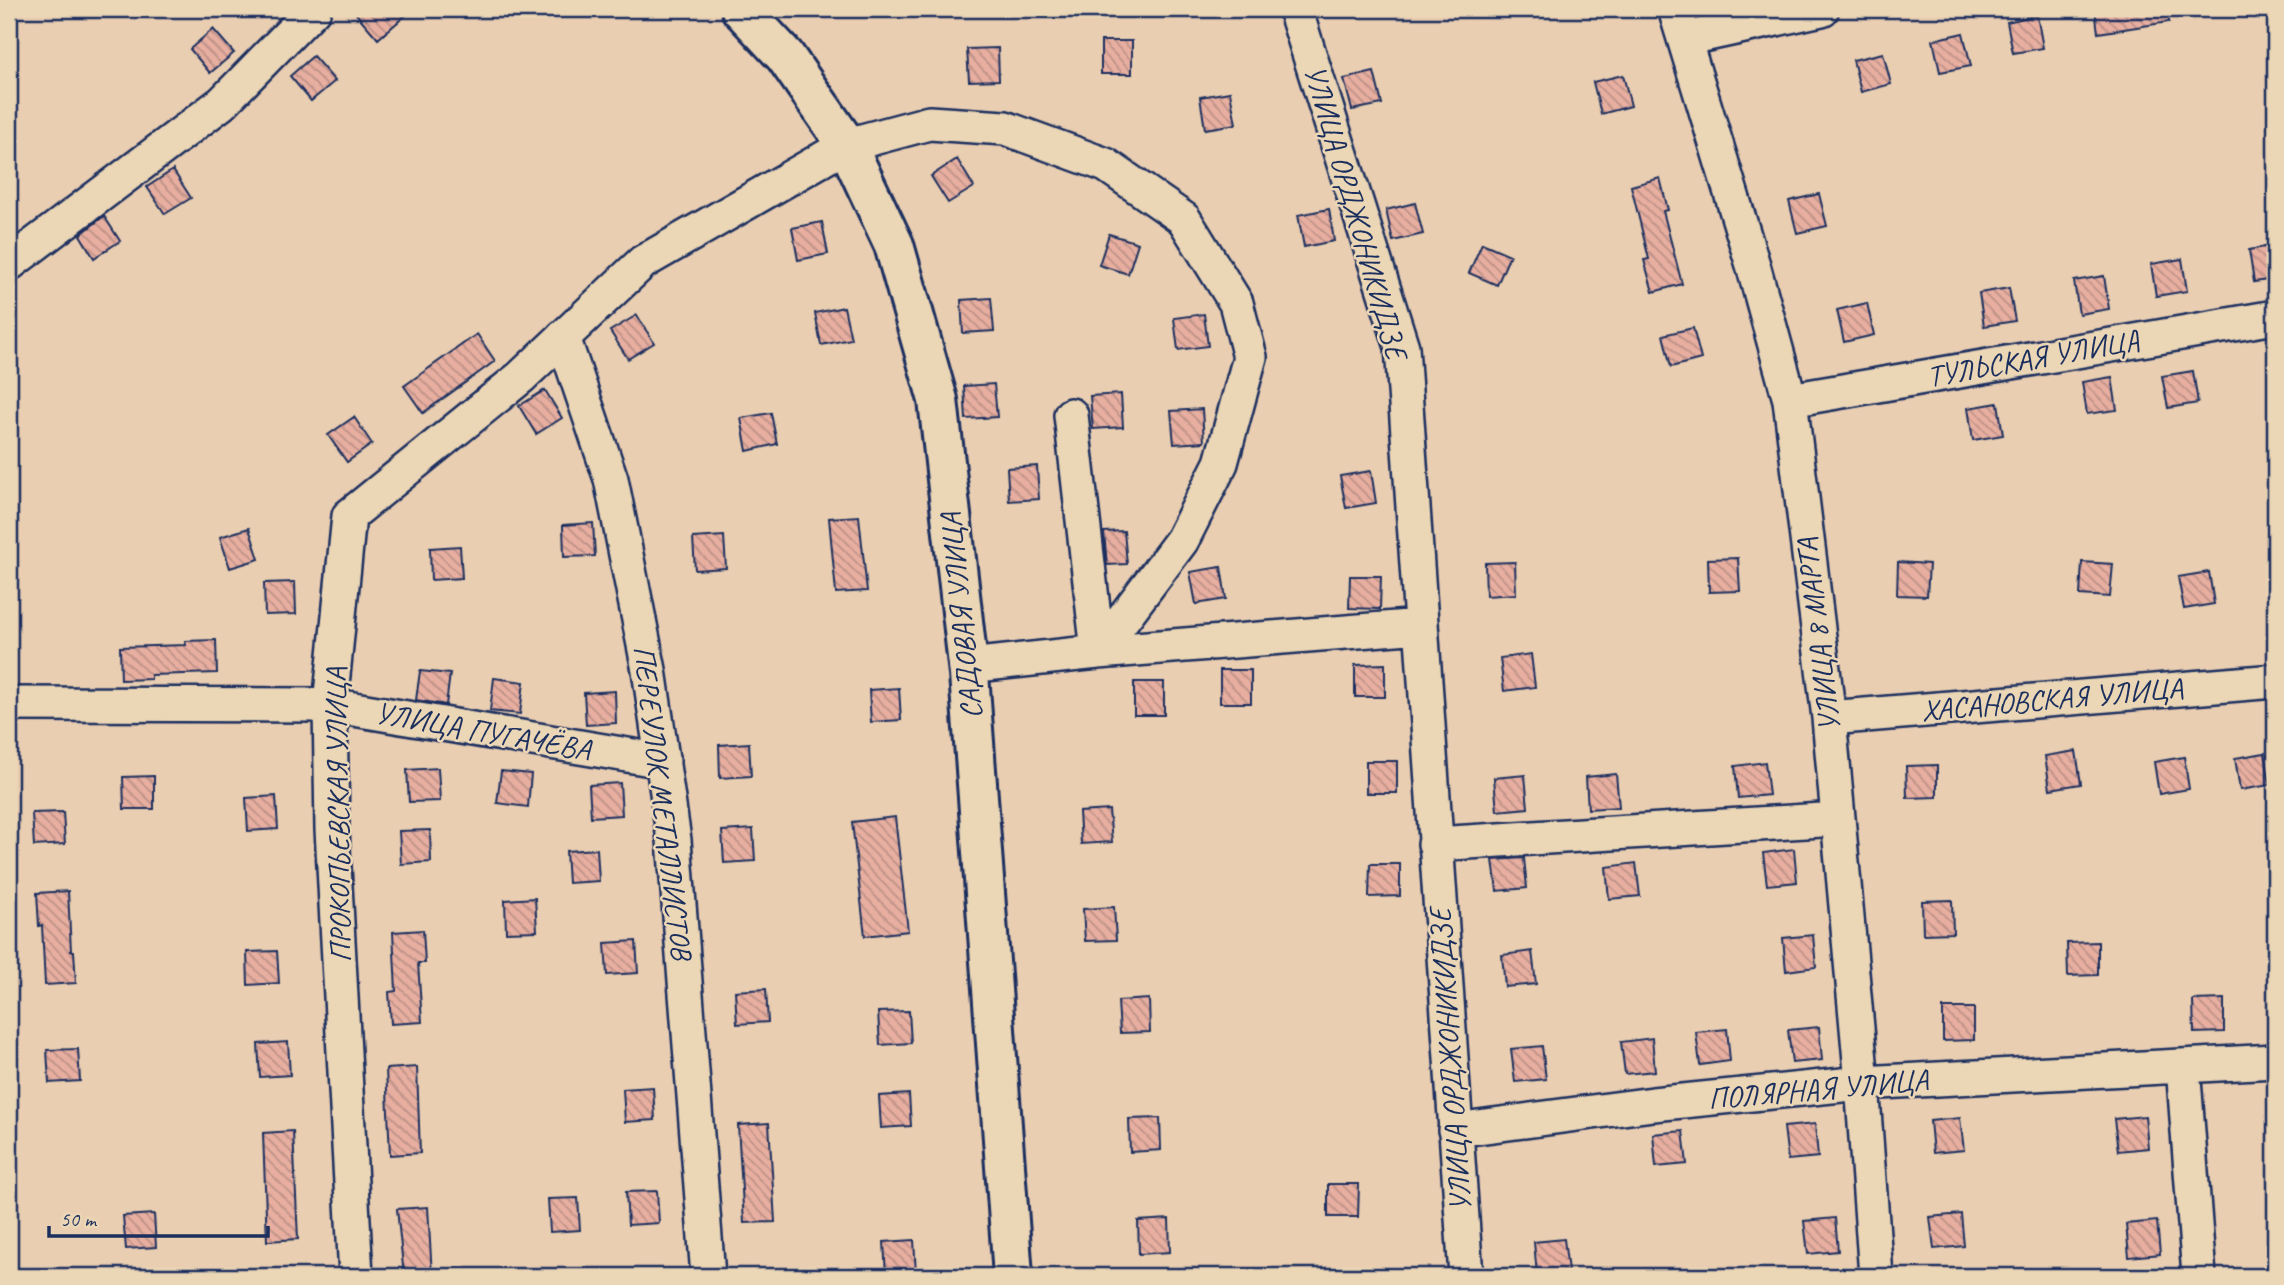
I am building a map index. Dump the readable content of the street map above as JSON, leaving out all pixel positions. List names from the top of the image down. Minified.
{"streets":{"street":["УЛИЦА ОРДЖОНИКИДЗЕ","ТУЛЬСКАЯ УЛИЦА","САДОВАЯ УЛИЦА","УЛИЦА 8 МАРТА","ХАСАНОВСКАЯ УЛИЦА","УЛИЦА ПУГАЧЁВА","ПЕРЕУЛОК МЕТАЛЛИСТОВ","ПРОКОПЬЕВСКАЯ УЛИЦА","ПОЛЯРНАЯ УЛИЦА"]},"crossings":[["УЛИЦА ОРДЖОНИКИДЗЕ","ПОЛЯРНАЯ УЛИЦА"],["ТУЛЬСКАЯ УЛИЦА","УЛИЦА 8 МАРТА"],["САДОВАЯ УЛИЦА","ПРОКОПЬЕВСКАЯ УЛИЦА"],["УЛИЦА 8 МАРТА","ХАСАНОВСКАЯ УЛИЦА"],["УЛИЦА 8 МАРТА","ПОЛЯРНАЯ УЛИЦА"],["УЛИЦА ПУГАЧЁВА","ПЕРЕУЛОК МЕТАЛЛИСТОВ"],["УЛИЦА ПУГАЧЁВА","ПРОКОПЬЕВСКАЯ УЛИЦА"],["ПЕРЕУЛОК МЕТАЛЛИСТОВ","ПРОКОПЬЕВСКАЯ УЛИЦА"]],"scale_bar":"50 m"}
